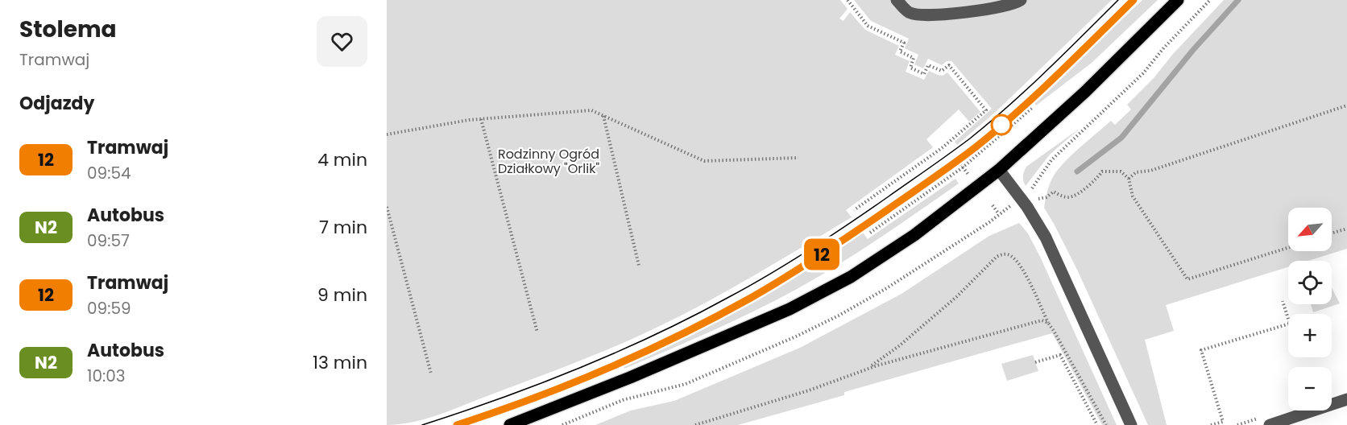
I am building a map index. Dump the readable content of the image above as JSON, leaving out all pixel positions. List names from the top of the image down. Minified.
{"parks":["Rodzinny Ogród Działkowy \"Orlik\""],"lines":["tram line 12"],"north":"bottom left","page":{"heading":[["Stolema","Tramwaj"],"Odjazdy"],"on_map":"12","list":[{"mark":"12","name":"Tramwaj","note":"09:54","value":"4 min"},{"mark":"N2","name":"Autobus","note":"09:57","value":"7 min"},{"mark":"12","name":"Tramwaj","note":"09:59","value":"9 min"},{"mark":"N2","name":"Autobus","note":"10:03","value":"13 min"}],"map_buttons":["+","−"]}}
